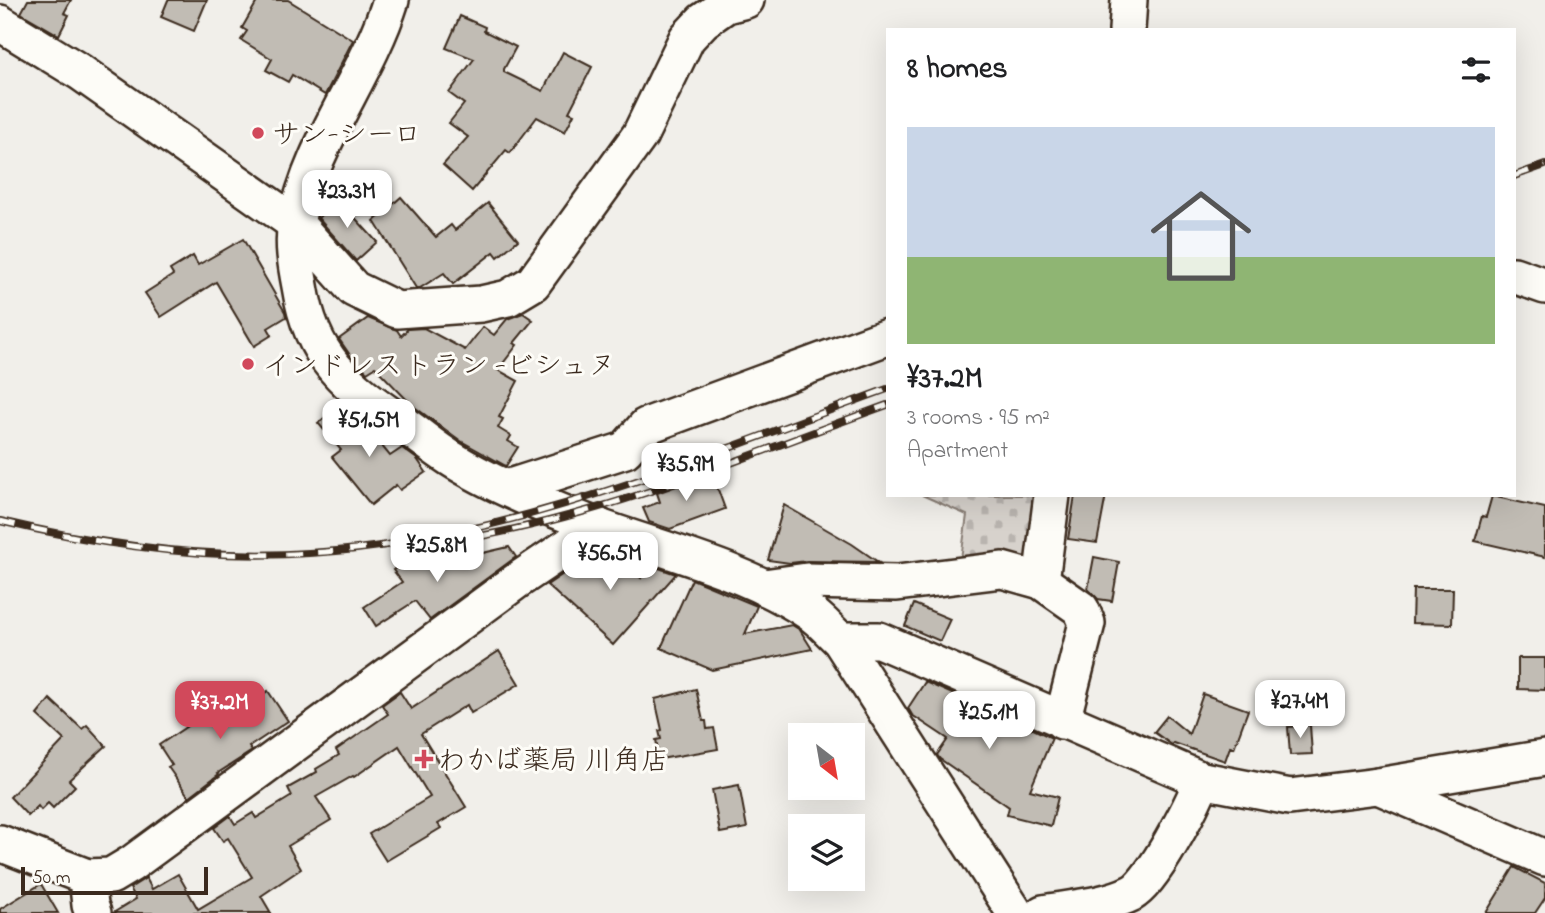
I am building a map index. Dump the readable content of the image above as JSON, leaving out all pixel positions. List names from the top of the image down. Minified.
{"places":{"other":["サン-シーロ","インドレストラン -ビシュヌ"],"health":["わかば薬局 川角店"]},"scale_bar":"50 m","north":"bottom right","page":{"heading":"8 homes","list":[{"name":"¥37.2M","note":"3 rooms · 95 m² · Apartment"}],"price":["¥23.3M","¥51.5M","¥35.9M","¥25.8M","¥56.5M","¥27.4M","¥37.2M","¥25.1M"],"scale":"50 m"}}
